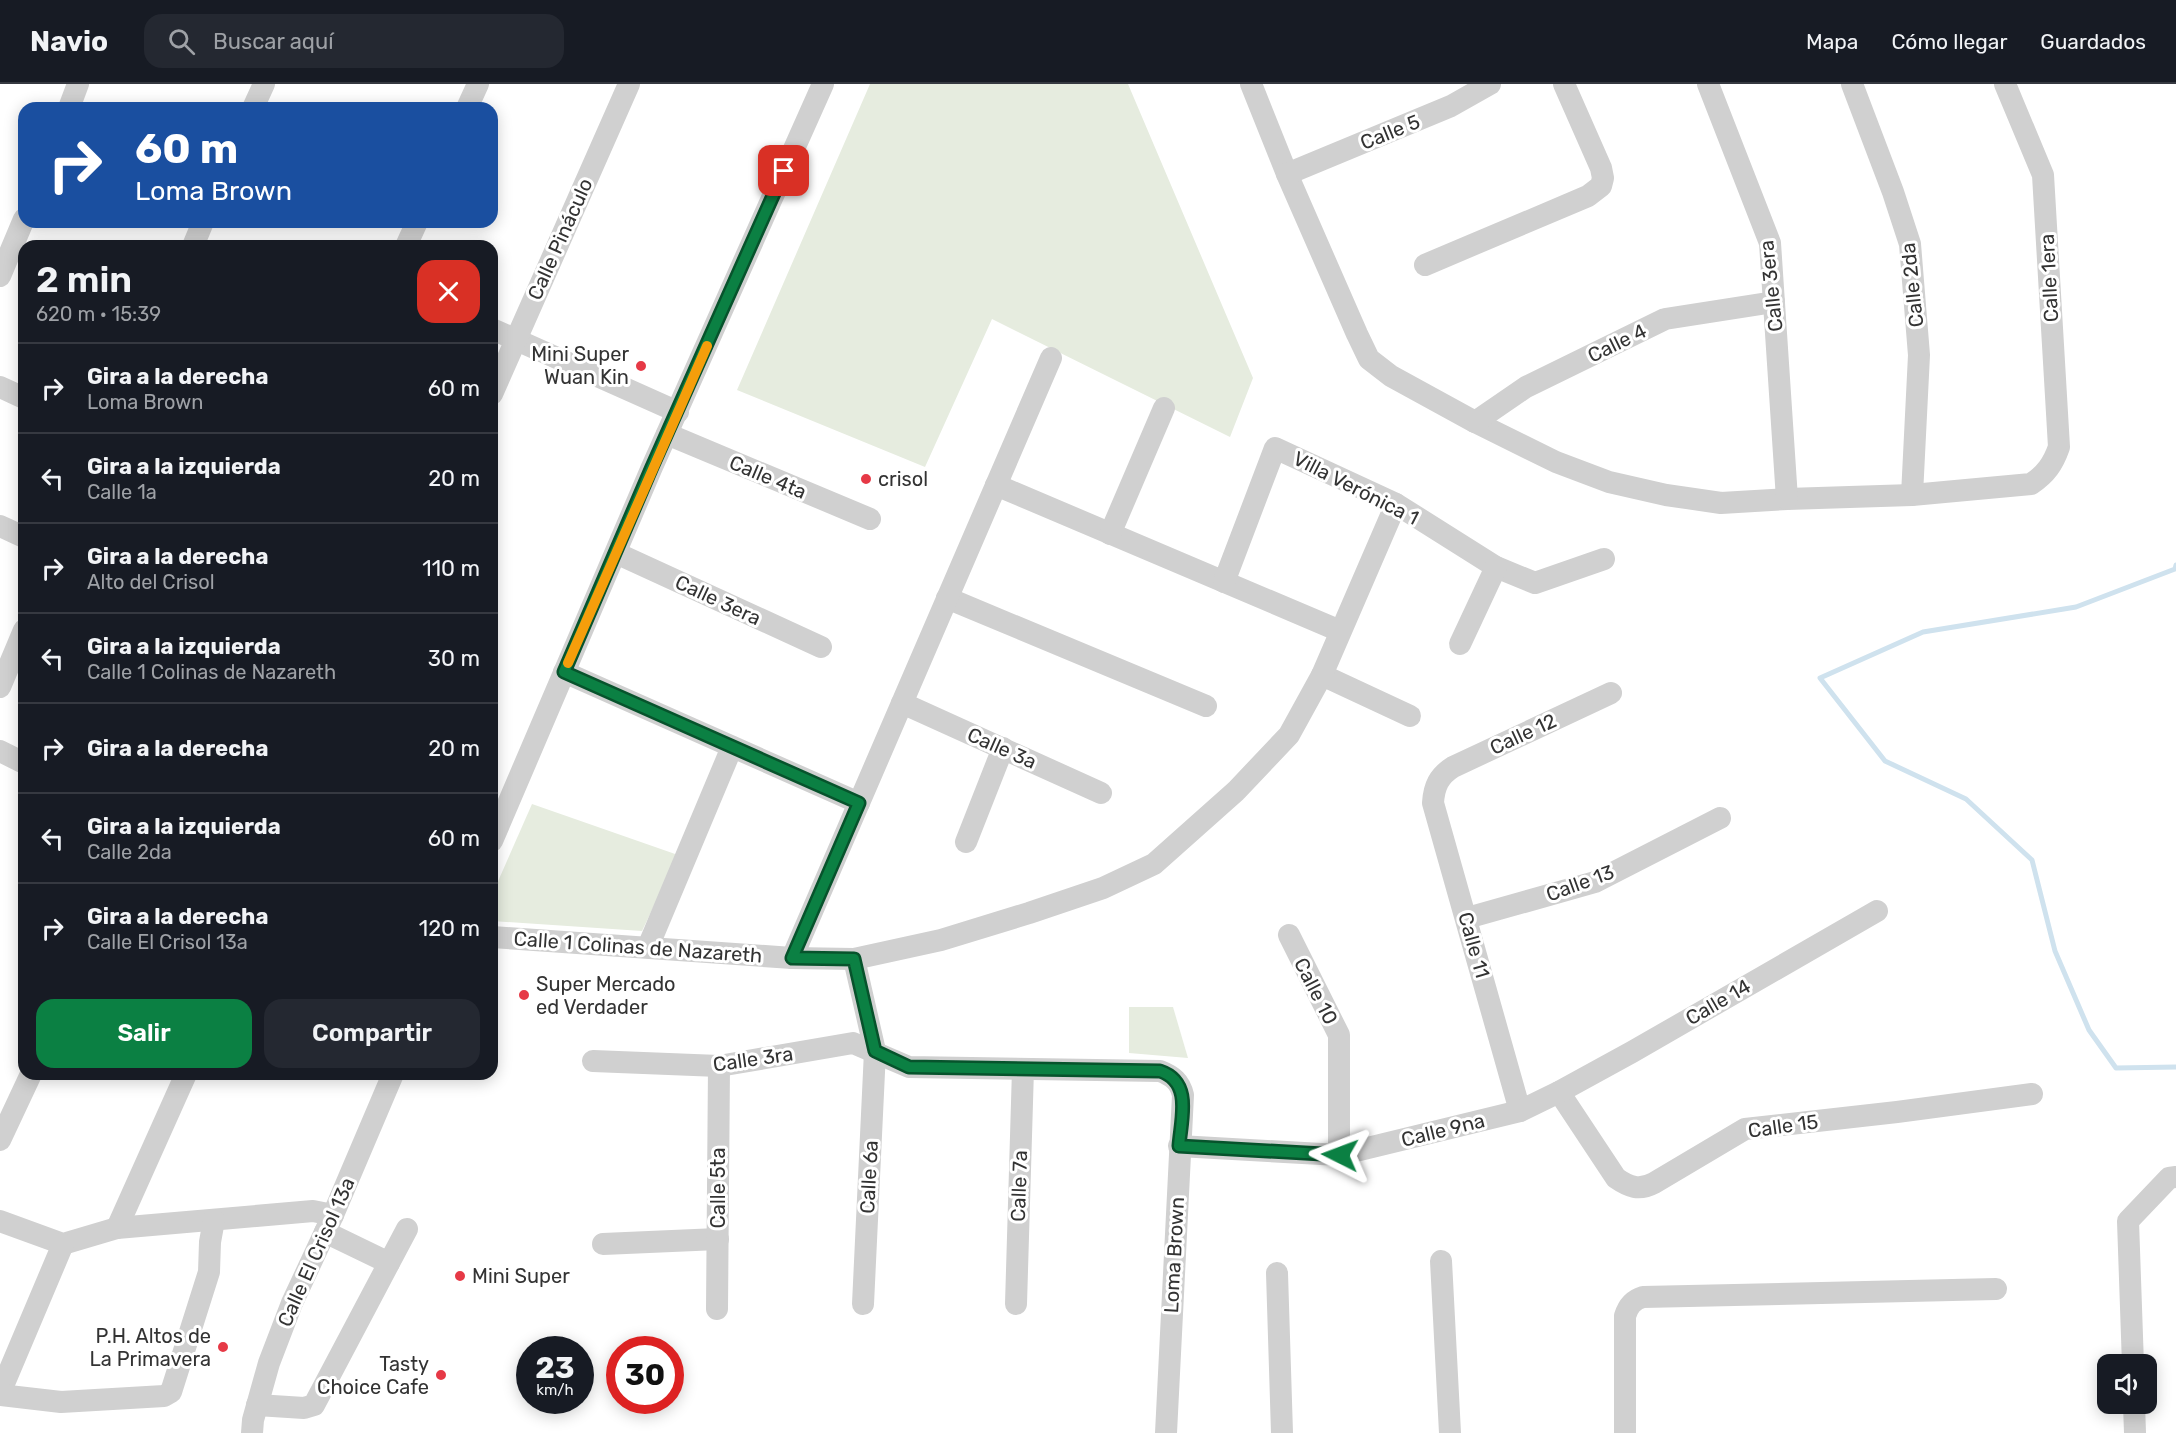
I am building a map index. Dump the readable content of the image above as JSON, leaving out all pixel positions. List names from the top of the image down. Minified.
{"streets":{"street":["Calle 5","Calle Pináculo","Calle 1era","Calle 2da","Calle 3era","Calle 4","Calle 4ta","Villa Verónica 1","Calle 12","Calle 3a","Calle 13","Calle 11","Calle 1 Colinas de Nazareth","Calle 10","Calle 14","Calle 3ra","Calle 15","Calle 9na","Calle 6a","Calle 7a","Calle 5ta","Calle El Crisol 13a","Loma Brown"]},"crossings":[["Calle 1era","Calle 2da"],["Calle 3era","Calle 4"],["Villa Verónica 1","Calle 1 Colinas de Nazareth"],["Calle 12","Calle 11"],["Calle 13","Calle 11"],["Calle 11","Calle 9na"],["Calle 1 Colinas de Nazareth","Calle 6a"],["Calle 10","Calle 9na"],["Calle 14","Calle 15"],["Calle 14","Calle 9na"],["Calle 3ra","Calle 6a"],["Calle 3ra","Calle 7a"],["Calle 3ra","Calle 5ta"],["Calle 3ra","Loma Brown"],["Calle 15","Calle 9na"],["Calle 9na","Loma Brown"]],"places":["Mini Super Wuan Kin","crisol","Super Mercado ed Verdader","Mini Super","P.H. Altos de La Primavera","Tasty Choice Cafe"],"page":{"header":"Navio","search":"Buscar aquí","nav":["Mapa","Cómo llegar","Guardados"],"turn":["60 m","Loma Brown"],"heading":["2 min","620 m · 15:39"],"list":[{"name":"Gira a la derecha","note":"Loma Brown","value":"60 m"},{"name":"Gira a la izquierda","note":"Calle 1a","value":"20 m"},{"name":"Gira a la derecha","note":"Alto del Crisol","value":"110 m"},{"name":"Gira a la izquierda","note":"Calle 1 Colinas de Nazareth","value":"30 m"},{"name":"Gira a la derecha","value":"20 m"},{"name":"Gira a la izquierda","note":"Calle 2da","value":"60 m"},{"name":"Gira a la derecha","note":"Calle El Crisol 13a","value":"120 m"}],"buttons":["Salir","Compartir"],"speed":"23 km/h","limit":"30"}}
